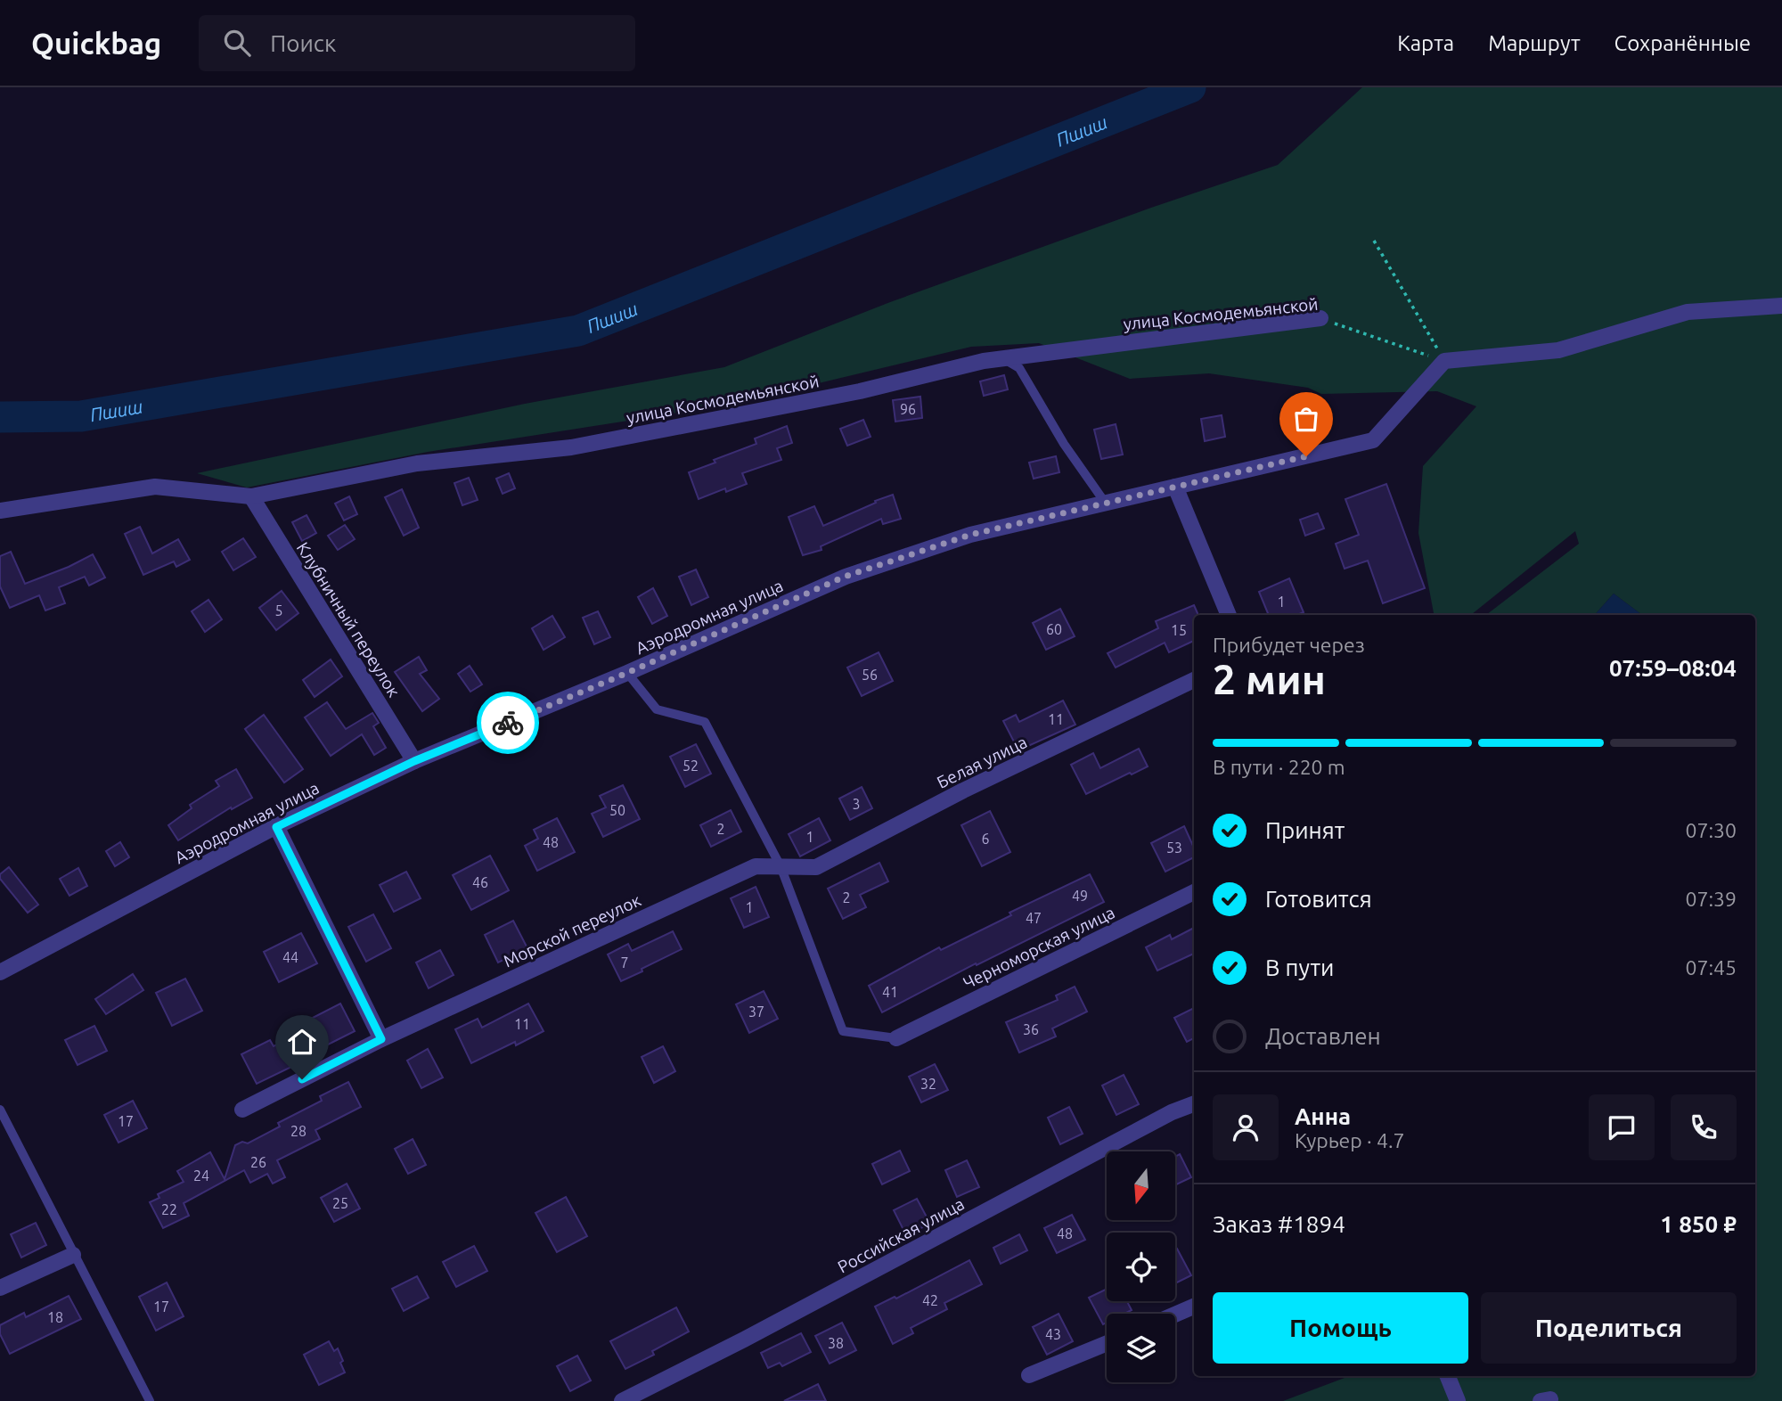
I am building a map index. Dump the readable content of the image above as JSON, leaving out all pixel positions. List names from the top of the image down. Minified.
{"streets":{"street":["улица Космодемьянской","Аэродромная улица","Клубничный переулок","Белая улица","Морской переулок","Черноморская улица","Российская улица"]},"crossings":[["улица Космодемьянской","Аэродромная улица"],["улица Космодемьянской","Клубничный переулок"],["Аэродромная улица","Клубничный переулок"],["Белая улица","Морской переулок"]],"water":["Пшиш"],"house_numbers":["96","1","5","60","15","56","11","52","3","50","2","1","6","48","53","46","49","2","1","47","44","7","41","37","11","36","32","17","28","26","24","25","22","48","42","17","18","43","38"],"north":"bottom","page":{"header":"Quickbag","search":"Поиск","nav":["Карта","Маршрут","Сохранённые"],"heading":["2 мин","Прибудет через","07:59–08:04"],"panel":["Анна","Курьер · 4.7","Заказ #1894","1 850 ₽"],"bar":"В пути · 220 m","list":[["Принят","07:30"],["Готовится","07:39"],["В пути","07:45"],"Доставлен"],"buttons":["Помощь","Поделиться"]}}
